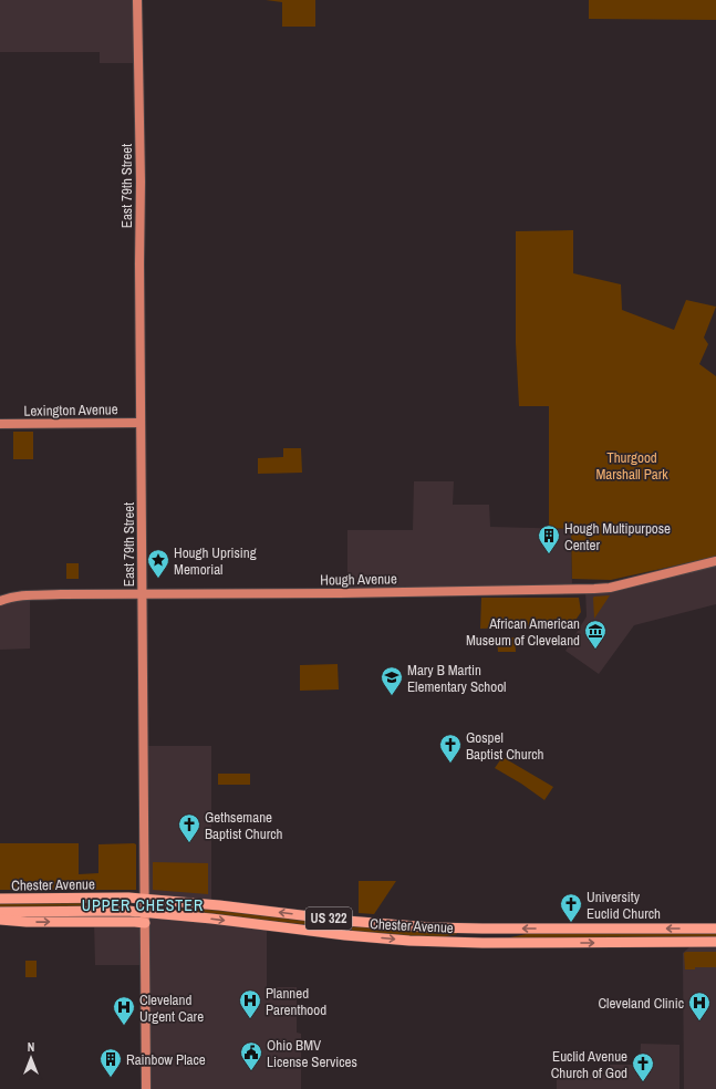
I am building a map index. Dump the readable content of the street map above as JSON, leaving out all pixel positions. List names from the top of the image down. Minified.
{"streets":{"main road":["East 79th Street","Lexington Avenue","Hough Avenue","Chester Avenue","US 322"]},"crossings":[["East 79th Street","Lexington Avenue"],["East 79th Street","Hough Avenue"],["East 79th Street","Chester Avenue"]],"districts":["UPPER CHESTER"],"parks":["Thurgood Marshall Park"],"places":{"building":["Hough Multipurpose Center","Rainbow Place"],"place":["Hough Uprising Memorial"],"museum":["African American Museum of Cleveland"],"school or university":["Mary B Martin Elementary School"],"church":["Gospel Baptist Church","Gethsemane Baptist Church","University Euclid Church","Euclid Avenue Church of God"],"hospital":["Planned Parenthood","Cleveland Clinic","Cleveland Urgent Care"],"public building":["Ohio BMV License Services"]},"north":"top"}
